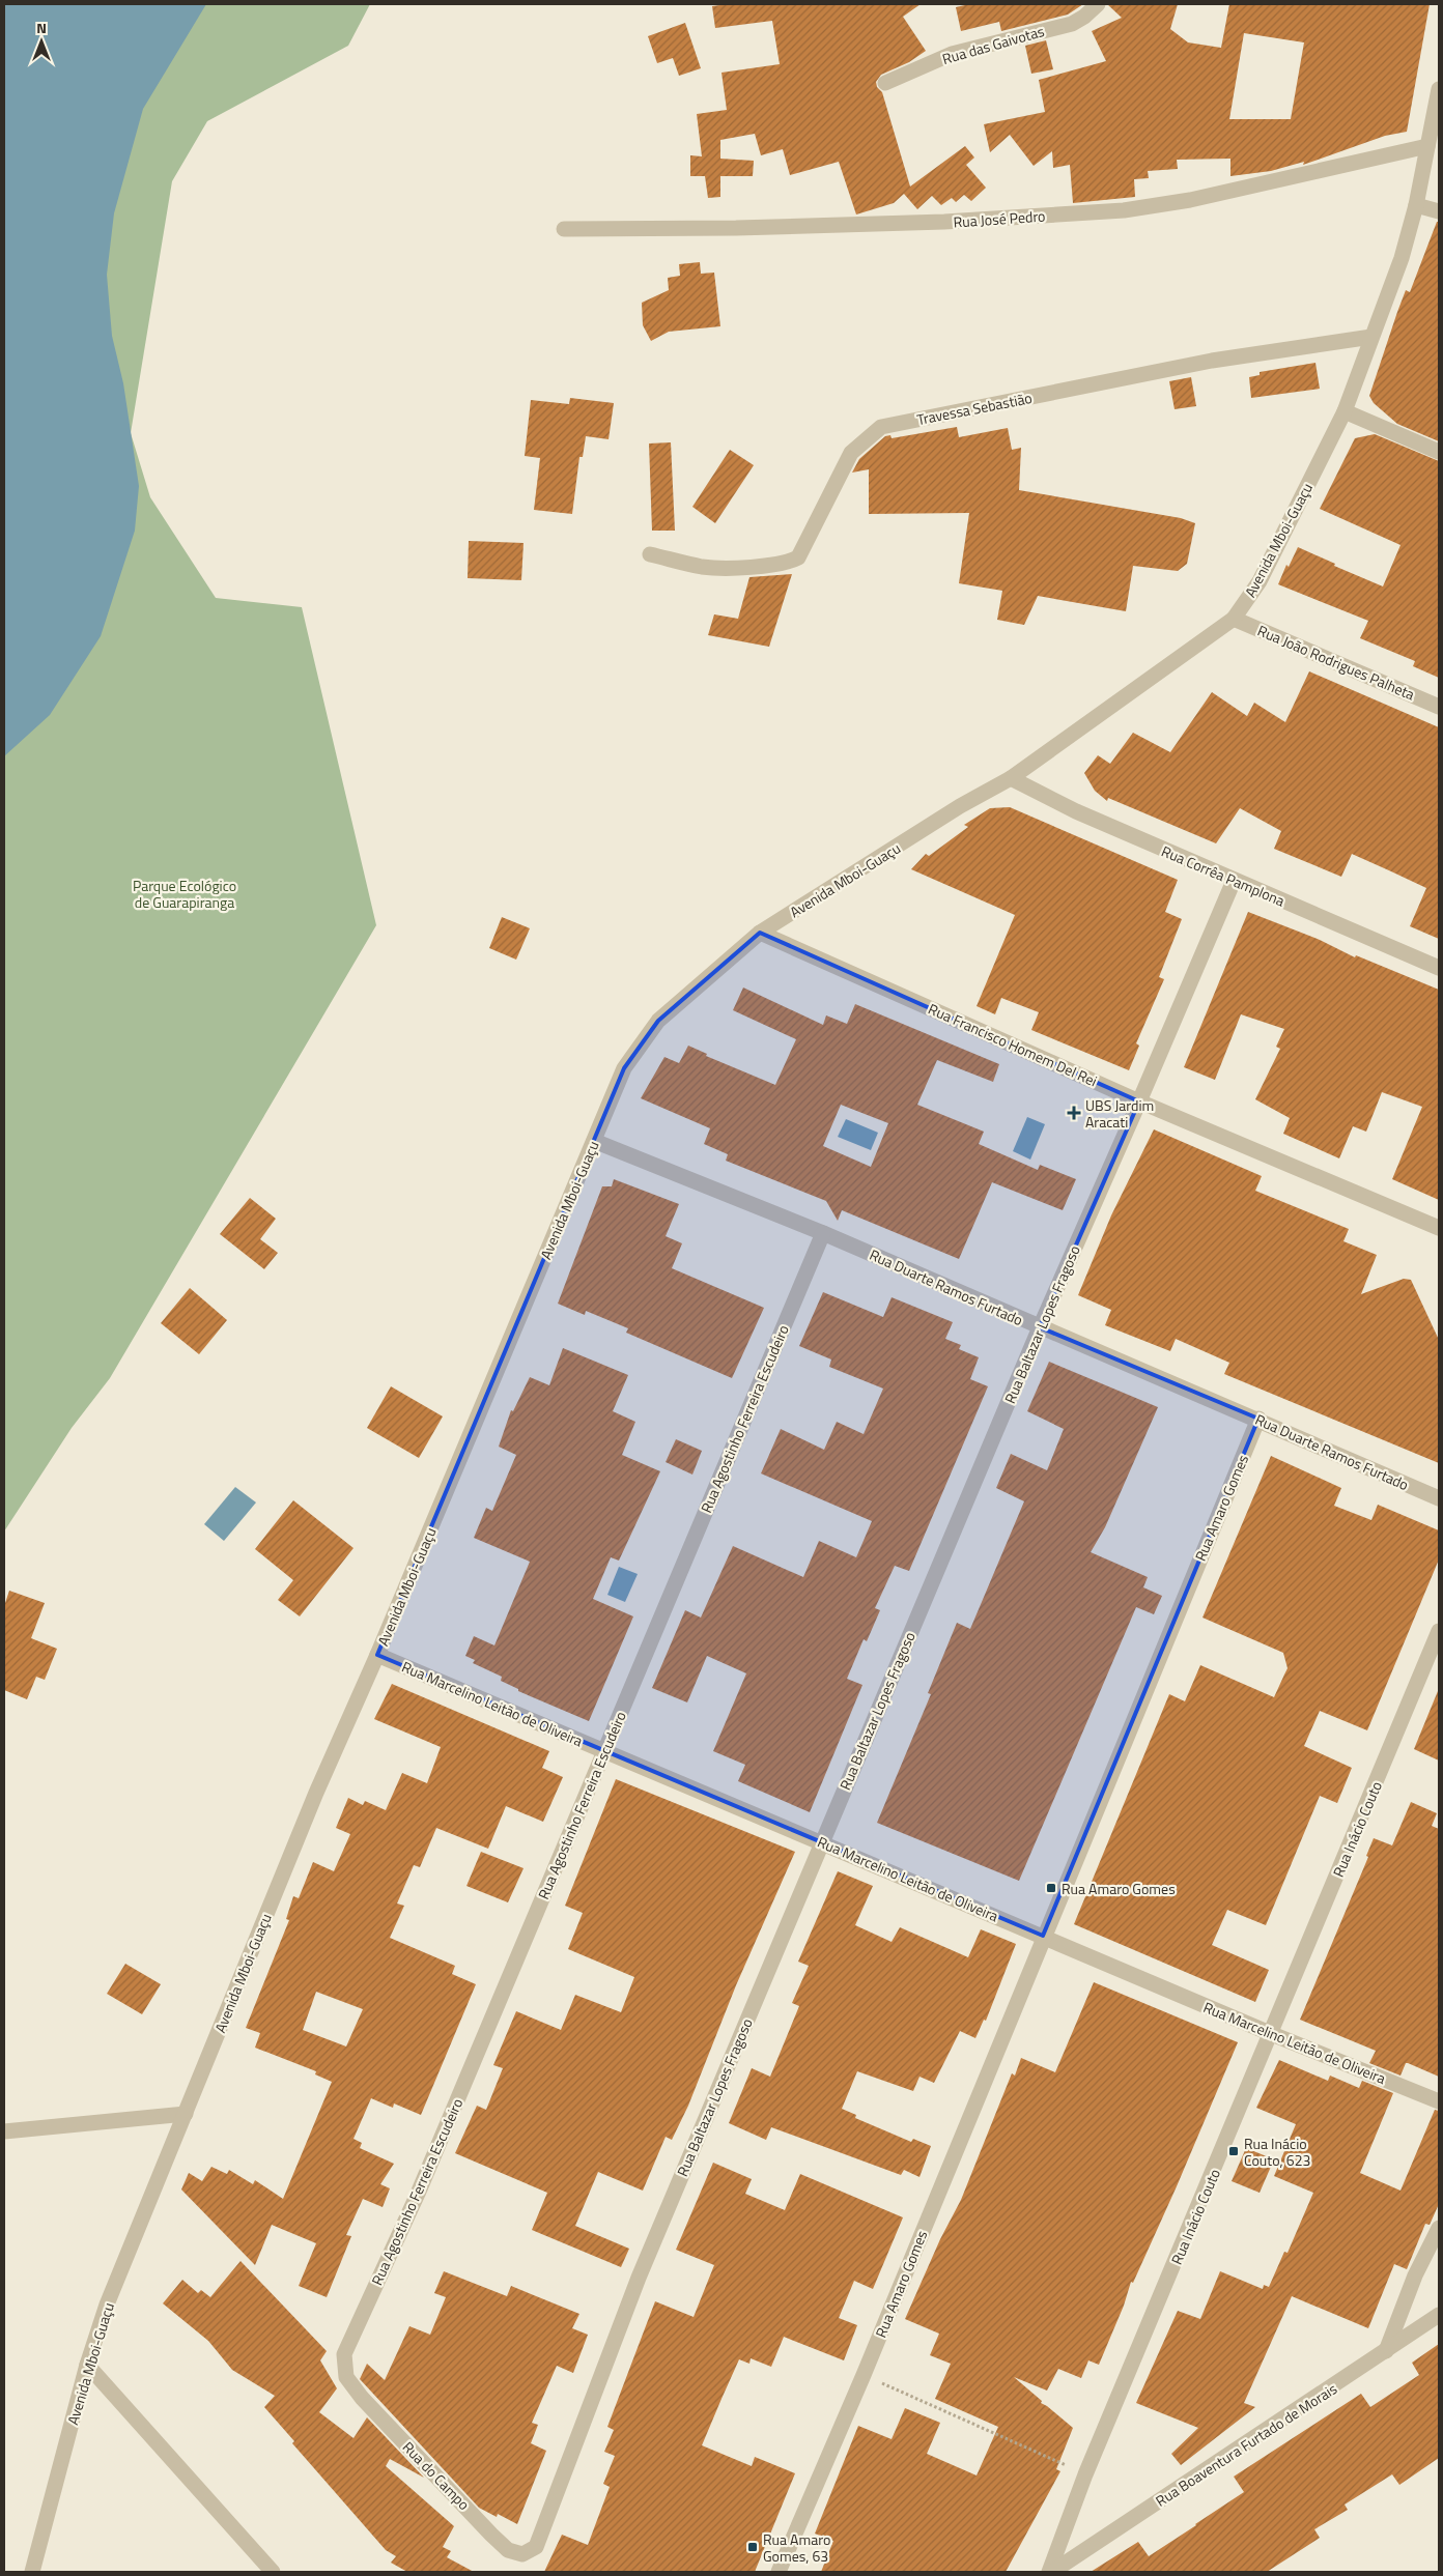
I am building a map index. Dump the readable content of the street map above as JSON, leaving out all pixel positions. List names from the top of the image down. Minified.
{"streets":{"street":["Rua das Gaivotas","Rua José Pedro","Travessa Sebastião","Avenida Mboi-Guaçu","Rua João Rodrigues Palheta","Rua Corrêa Pamplona","Rua Francisco Homem Del Rei","Rua Duarte Ramos Furtado","Rua Baltazar Lopes Fragoso","Rua Agostinho Ferreira Escudeiro","Rua Amaro Gomes","Rua Marcelino Leitão de Oliveira","Rua Inácio Couto","Rua Boaventura Furtado de Morais","Rua do Campo"]},"crossings":[["Rua José Pedro","Avenida Mboi-Guaçu"],["Travessa Sebastião","Avenida Mboi-Guaçu"],["Avenida Mboi-Guaçu","Rua João Rodrigues Palheta"],["Avenida Mboi-Guaçu","Rua Corrêa Pamplona"],["Avenida Mboi-Guaçu","Rua Francisco Homem Del Rei"],["Avenida Mboi-Guaçu","Rua Duarte Ramos Furtado"],["Avenida Mboi-Guaçu","Rua Marcelino Leitão de Oliveira"],["Rua Corrêa Pamplona","Rua Baltazar Lopes Fragoso"],["Rua Francisco Homem Del Rei","Rua Baltazar Lopes Fragoso"],["Rua Duarte Ramos Furtado","Rua Baltazar Lopes Fragoso"],["Rua Duarte Ramos Furtado","Rua Agostinho Ferreira Escudeiro"],["Rua Duarte Ramos Furtado","Rua Amaro Gomes"],["Rua Baltazar Lopes Fragoso","Rua Marcelino Leitão de Oliveira"],["Rua Baltazar Lopes Fragoso","Rua do Campo"],["Rua Agostinho Ferreira Escudeiro","Rua Marcelino Leitão de Oliveira"],["Rua Agostinho Ferreira Escudeiro","Rua do Campo"],["Rua Amaro Gomes","Rua Marcelino Leitão de Oliveira"],["Rua Marcelino Leitão de Oliveira","Rua Inácio Couto"],["Rua Inácio Couto","Rua Boaventura Furtado de Morais"]],"parks":["Parque Ecológico de Guarapiranga"],"places":{"health":["UBS Jardim Aracati"],"transit":["Rua Amaro Gomes","Rua Inácio Couto, 623","Rua Amaro Gomes, 63"]},"north":"top"}
